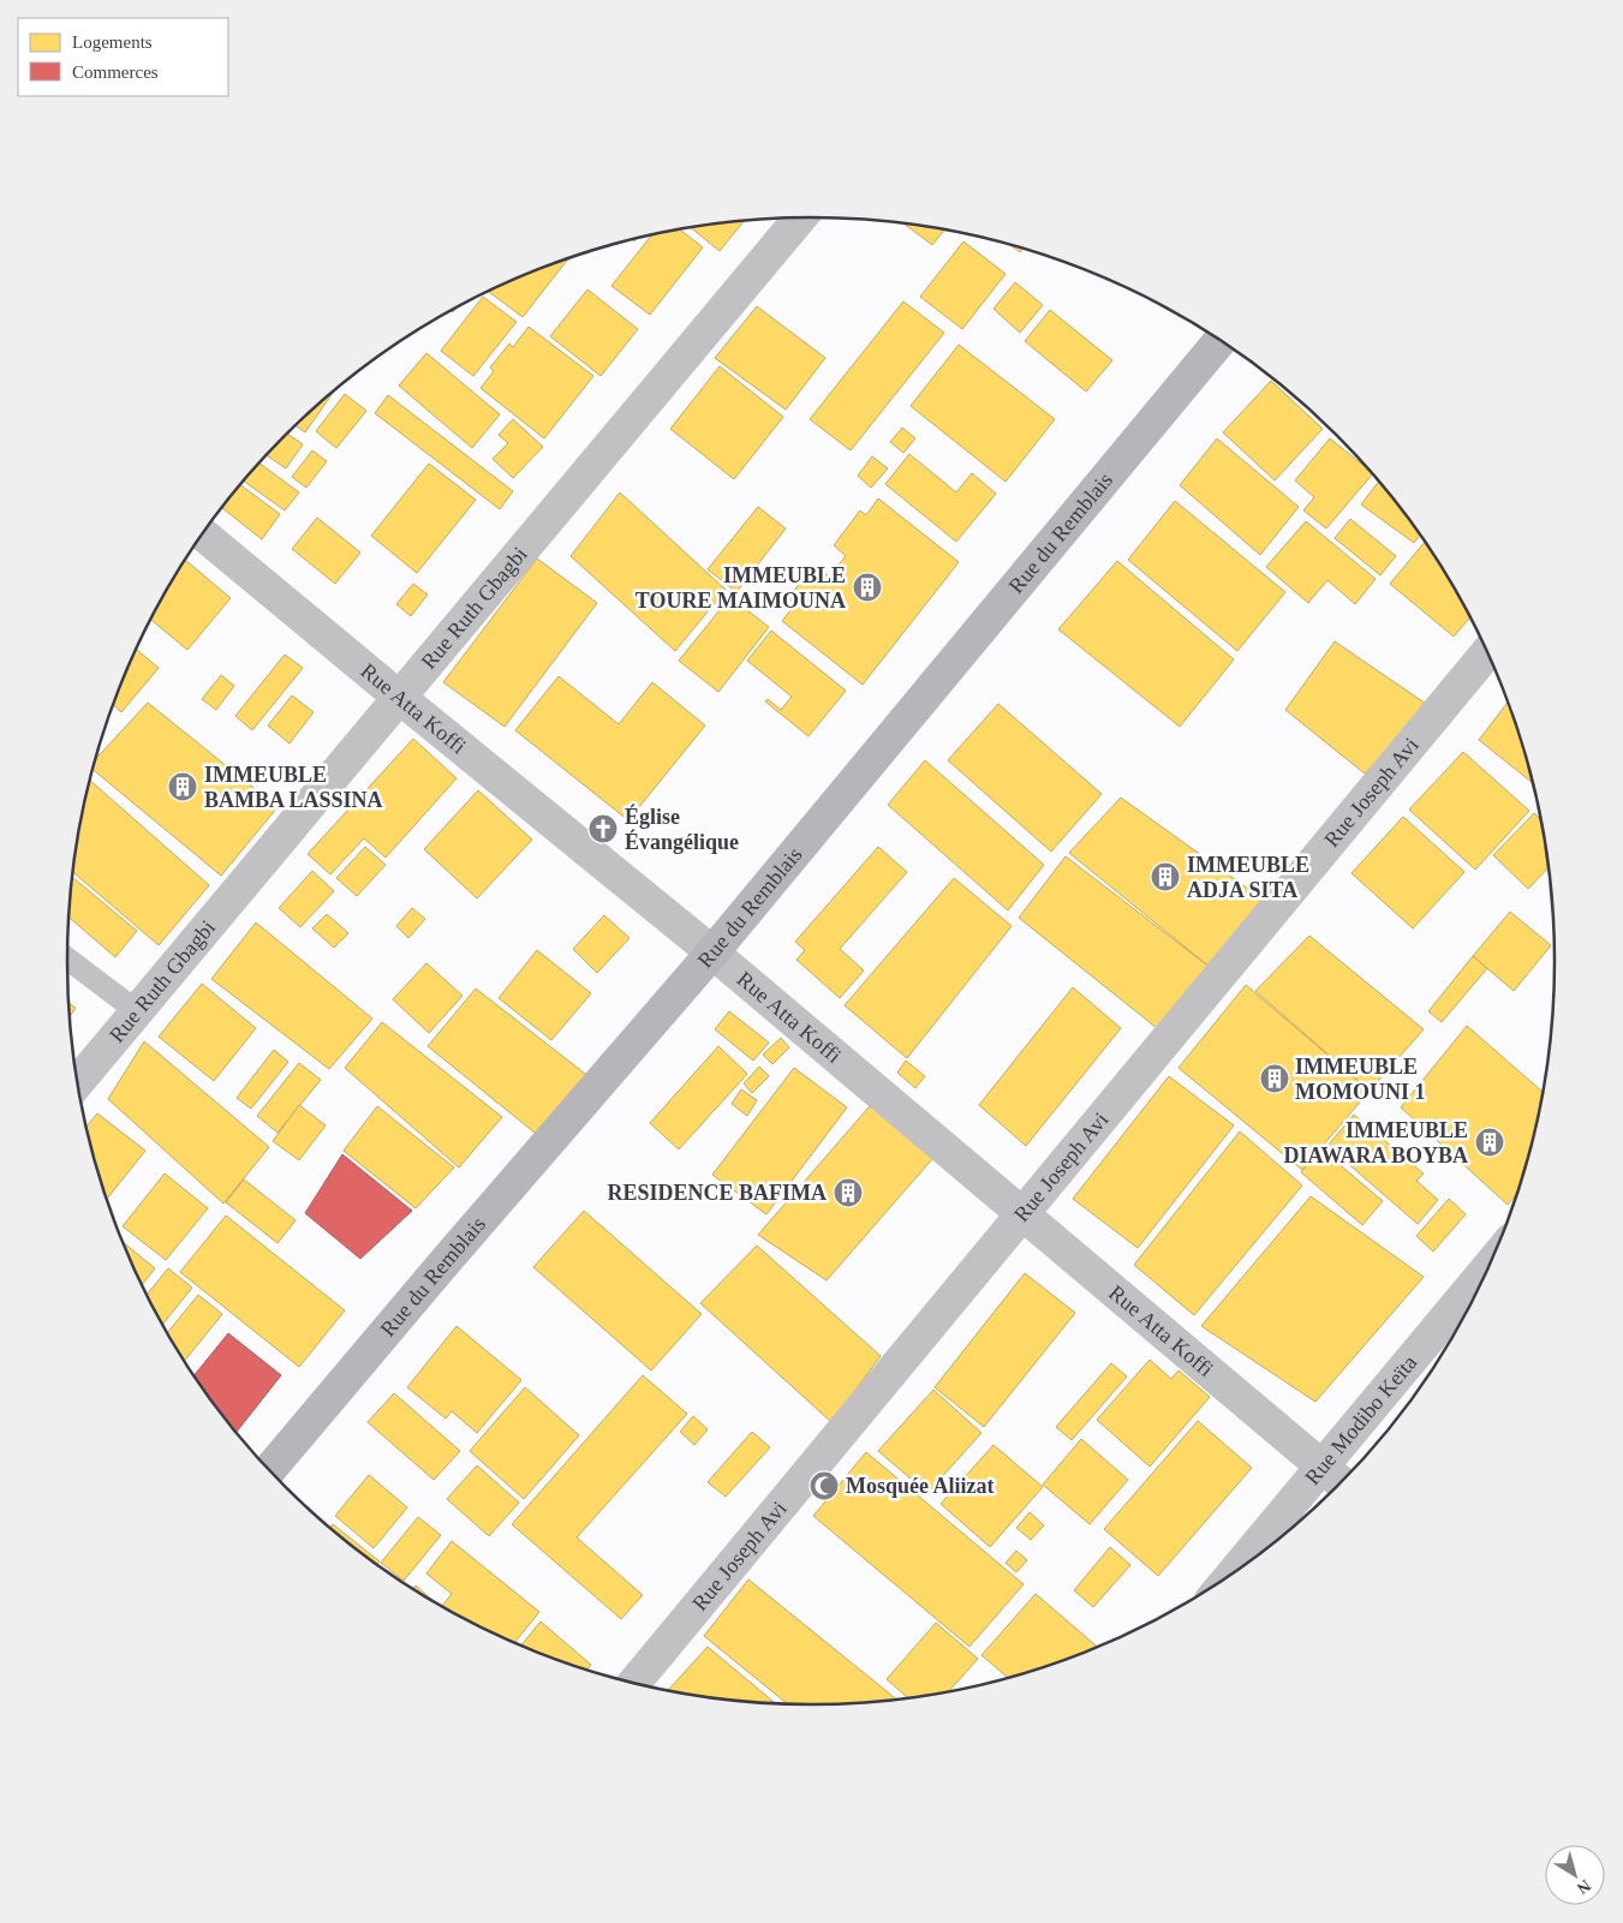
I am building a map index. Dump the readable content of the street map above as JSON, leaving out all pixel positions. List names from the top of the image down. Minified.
{"streets":{"street":["Rue du Remblais","Rue Ruth Gbagbi","Rue Atta Koffi","Rue Joseph Avi","Rue Modibo Keïta"]},"crossings":[["Rue du Remblais","Rue Atta Koffi"],["Rue Ruth Gbagbi","Rue Atta Koffi"],["Rue Atta Koffi","Rue Joseph Avi"],["Rue Atta Koffi","Rue Modibo Keïta"]],"places":{"building":["IMMEUBLE TOURE MAIMOUNA","IMMEUBLE BAMBA LASSINA","IMMEUBLE ADJA SITA","IMMEUBLE MOMOUNI 1","IMMEUBLE DIAWARA BOYBA","RESIDENCE BAFIMA"],"church":["Église Évangélique"],"mosque":["Mosquée Aliizat"]},"legend":["Logements","Commerces"],"north":"bottom right"}
